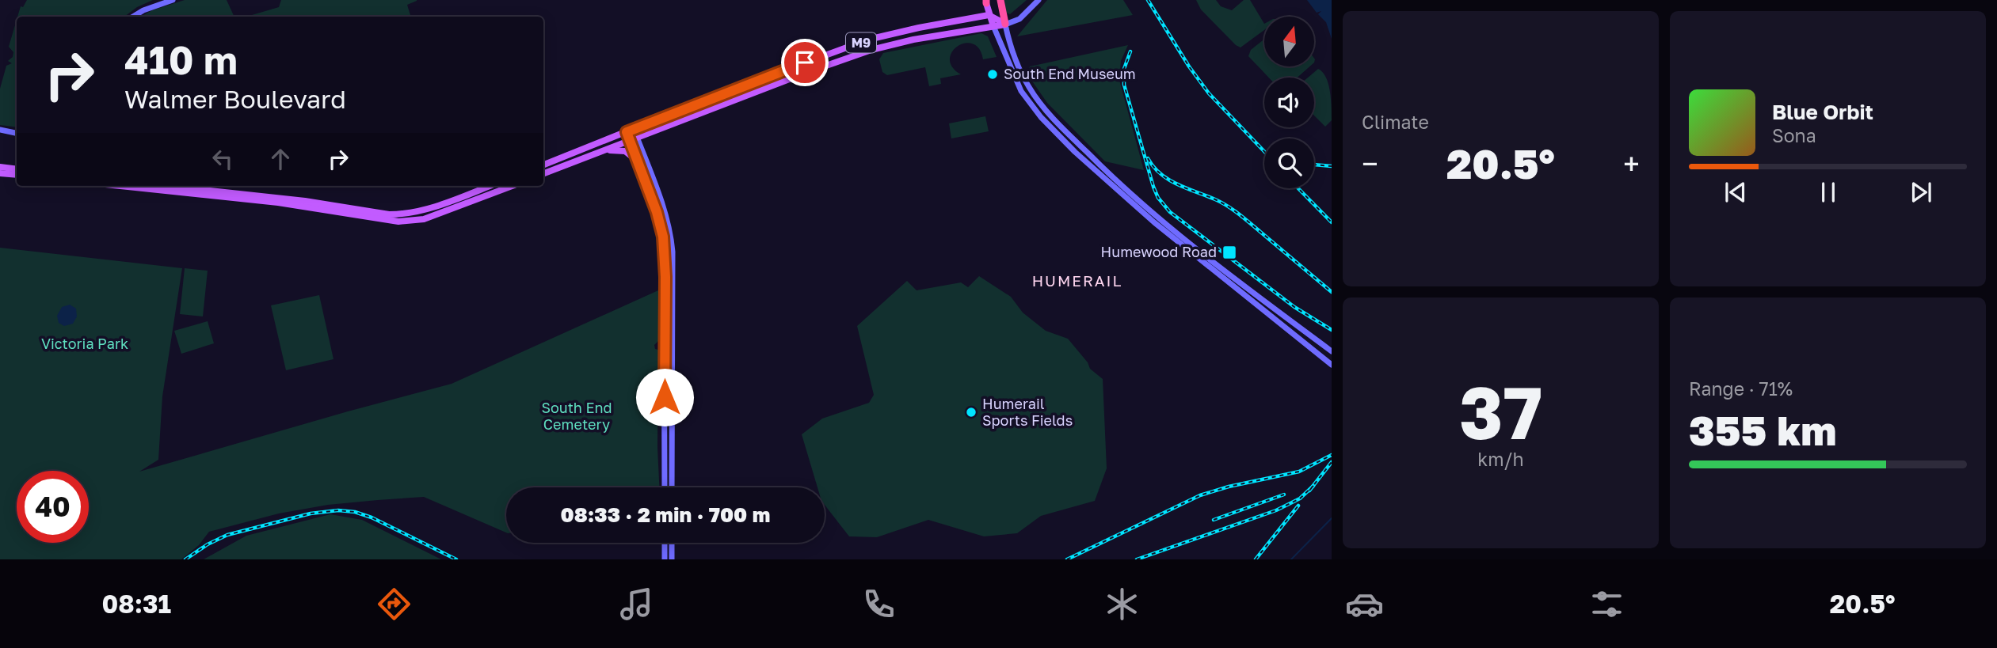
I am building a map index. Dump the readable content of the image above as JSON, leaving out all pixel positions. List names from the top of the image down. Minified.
{"streets":{"main road":["M9"]},"districts":["HUMERAIL"],"parks":["Victoria Park","South End Cemetery"],"places":{"other":["South End Museum","Humerail Sports Fields"],"transit":["Humewood Road"]},"north":"top","page":{"tile":["Climate",["37","km/h"],["Range · 71%","355 km"]],"turn":["410 m","Walmer Boulevard"],"song":["Blue Orbit","Sona"],"heat":["−","20.5°","+"],"limit":"40","trip":"08:33 · 2 min · 700 m","tabs":["08:31","20.5°"]}}
